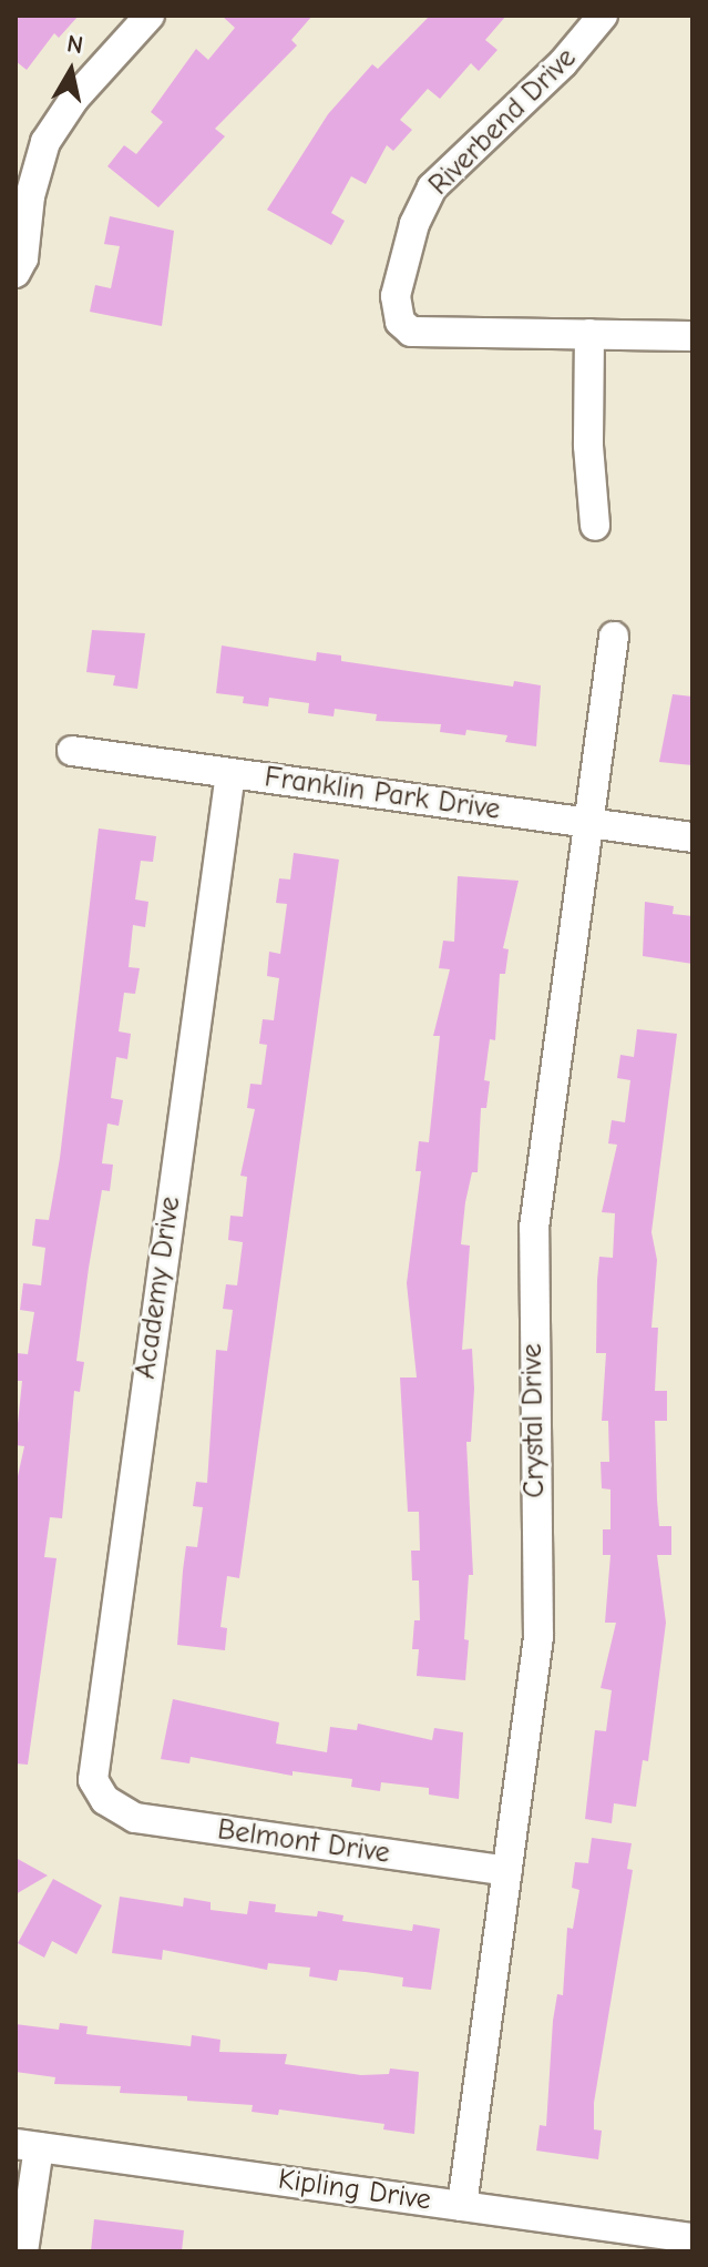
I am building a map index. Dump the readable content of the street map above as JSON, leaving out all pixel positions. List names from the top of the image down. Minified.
{"streets":{"street":["Riverbend Drive","Franklin Park Drive","Academy Drive","Crystal Drive","Belmont Drive","Kipling Drive"]},"crossings":[["Franklin Park Drive","Academy Drive"],["Franklin Park Drive","Crystal Drive"],["Academy Drive","Belmont Drive"],["Crystal Drive","Belmont Drive"],["Crystal Drive","Kipling Drive"]],"north":"top"}
